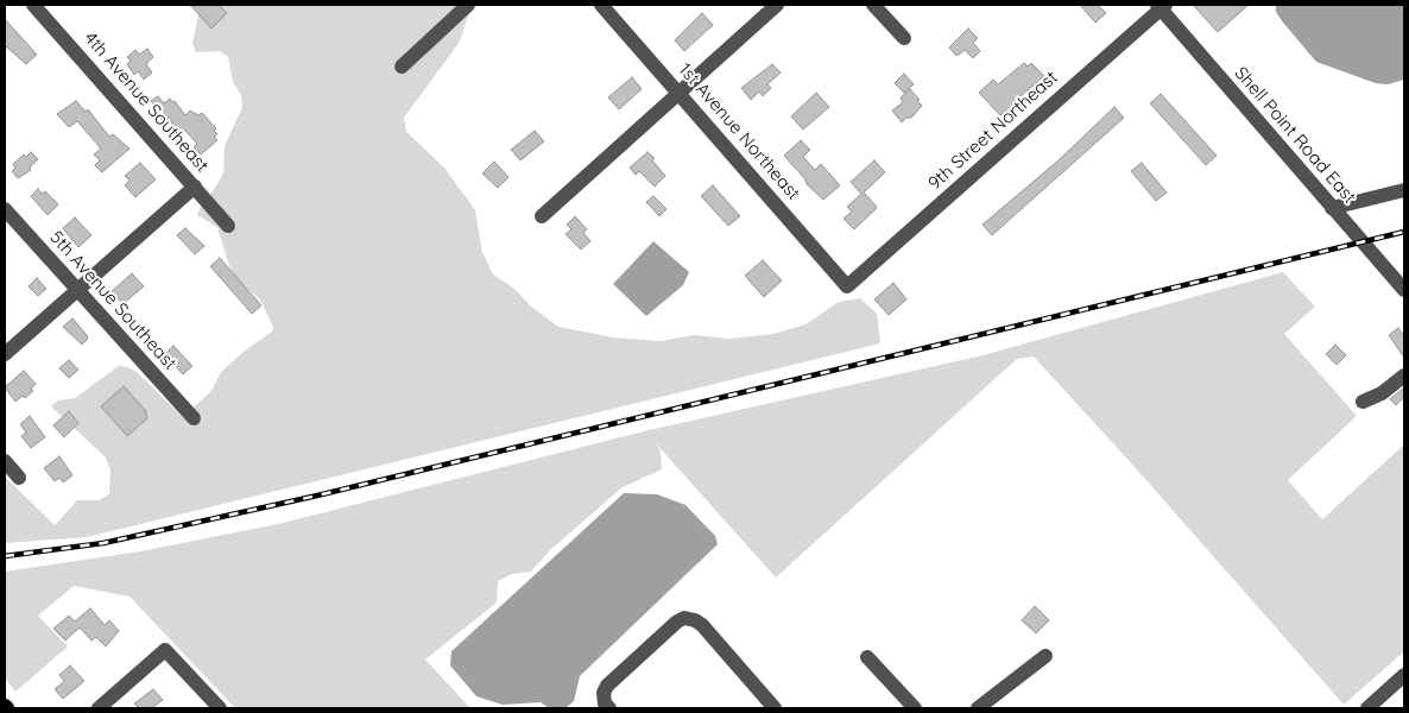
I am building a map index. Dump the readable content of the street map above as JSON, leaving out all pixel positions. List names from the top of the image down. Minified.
{"streets":{"street":["4th Avenue Southeast","9th Street Northeast","1st Avenue Northeast","Shell Point Road East","5th Avenue Southeast"]},"crossings":[["9th Street Northeast","1st Avenue Northeast"],["9th Street Northeast","Shell Point Road East"]]}
